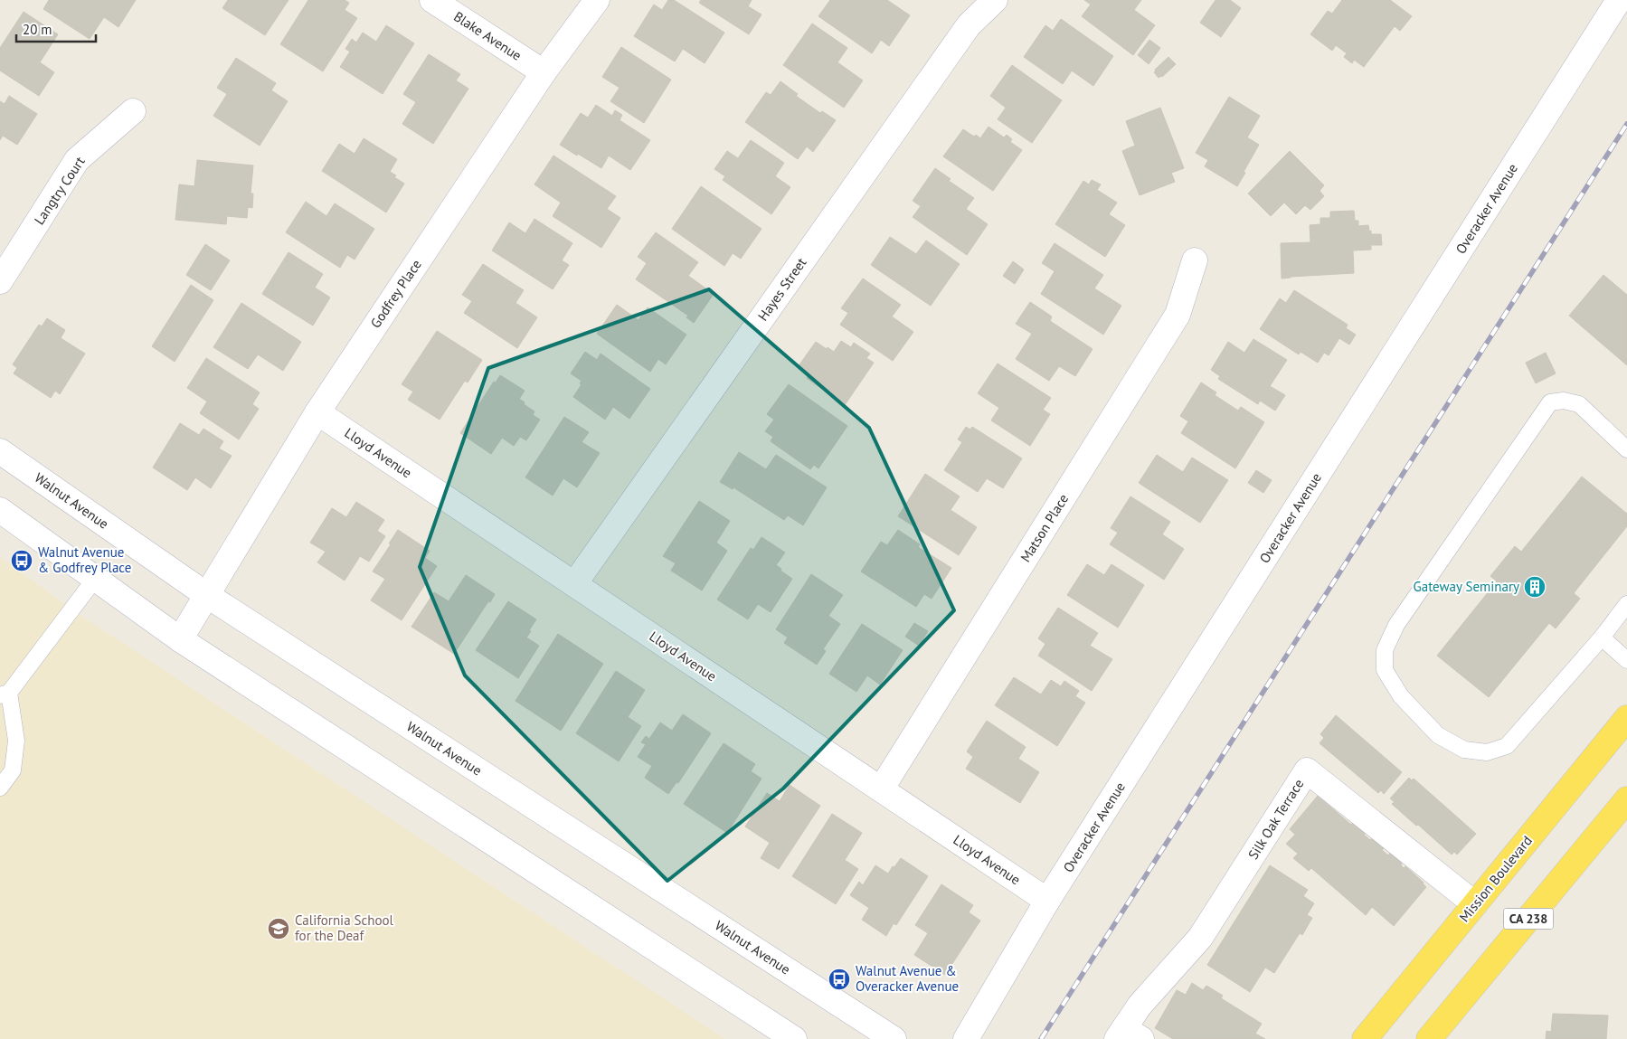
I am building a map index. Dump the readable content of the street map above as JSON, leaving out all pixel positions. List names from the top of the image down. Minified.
{"streets":{"main road":["Mission Boulevard","CA 238"],"street":["Blake Avenue","Langtry Court","Overacker Avenue","Hayes Street","Godfrey Place","Lloyd Avenue","Walnut Avenue","Matson Place","Silk Oak Terrace"]},"crossings":[["Blake Avenue","Godfrey Place"],["Overacker Avenue","Lloyd Avenue"],["Hayes Street","Lloyd Avenue"],["Godfrey Place","Lloyd Avenue"],["Godfrey Place","Walnut Avenue"],["Lloyd Avenue","Matson Place"],["Silk Oak Terrace","Mission Boulevard"]],"places":{"bus stop":["Walnut Avenue & Godfrey Place","Walnut Avenue & Overacker Avenue"],"building":["Gateway Seminary"],"school or university":["California School for the Deaf"]},"scale_bar":"20 m"}
